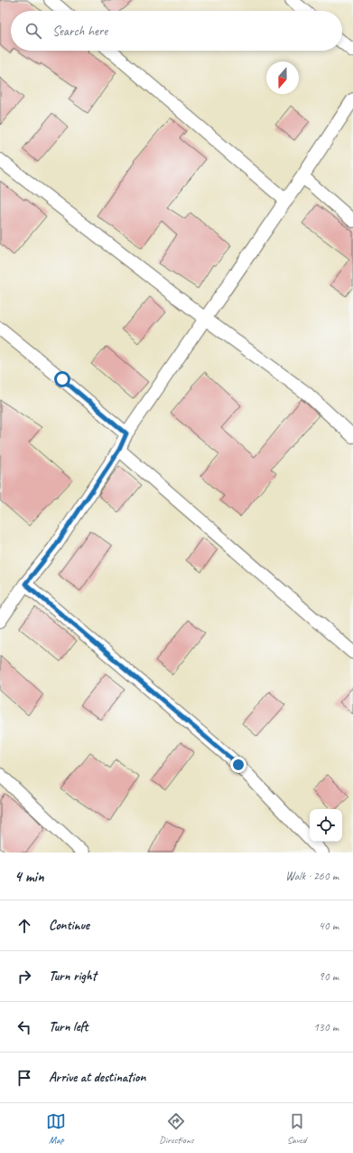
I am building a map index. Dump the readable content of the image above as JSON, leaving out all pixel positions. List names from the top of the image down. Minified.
{"north":"bottom","page":{"search":"Search here","heading":["4 min","Walk · 260 m"],"list":[["Continue","40 m"],["Turn right","90 m"],["Turn left","130 m"],"Arrive at destination"],"nav":["Map","Directions","Saved"]}}
